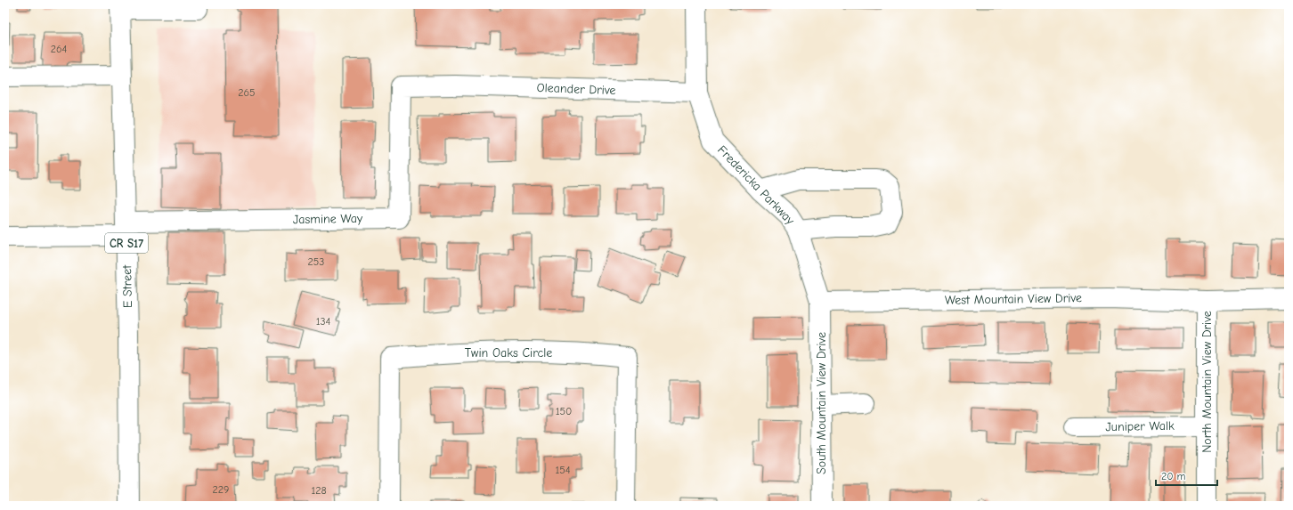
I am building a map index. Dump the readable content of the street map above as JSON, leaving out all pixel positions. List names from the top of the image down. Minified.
{"streets":{"street":["Oleander Drive","Fredericka Parkway","Jasmine Way","CR S17","E Street","West Mountain View Drive","Twin Oaks Circle","North Mountain View Drive","South Mountain View Drive","Juniper Walk"]},"crossings":[["Oleander Drive","Fredericka Parkway"],["Oleander Drive","Jasmine Way"],["Fredericka Parkway","West Mountain View Drive"],["Fredericka Parkway","South Mountain View Drive"],["Jasmine Way","E Street"],["West Mountain View Drive","North Mountain View Drive"],["West Mountain View Drive","South Mountain View Drive"],["North Mountain View Drive","Juniper Walk"]],"house_numbers":["264","265","253","134","150","154","229","128"],"scale_bar":"20 m"}
